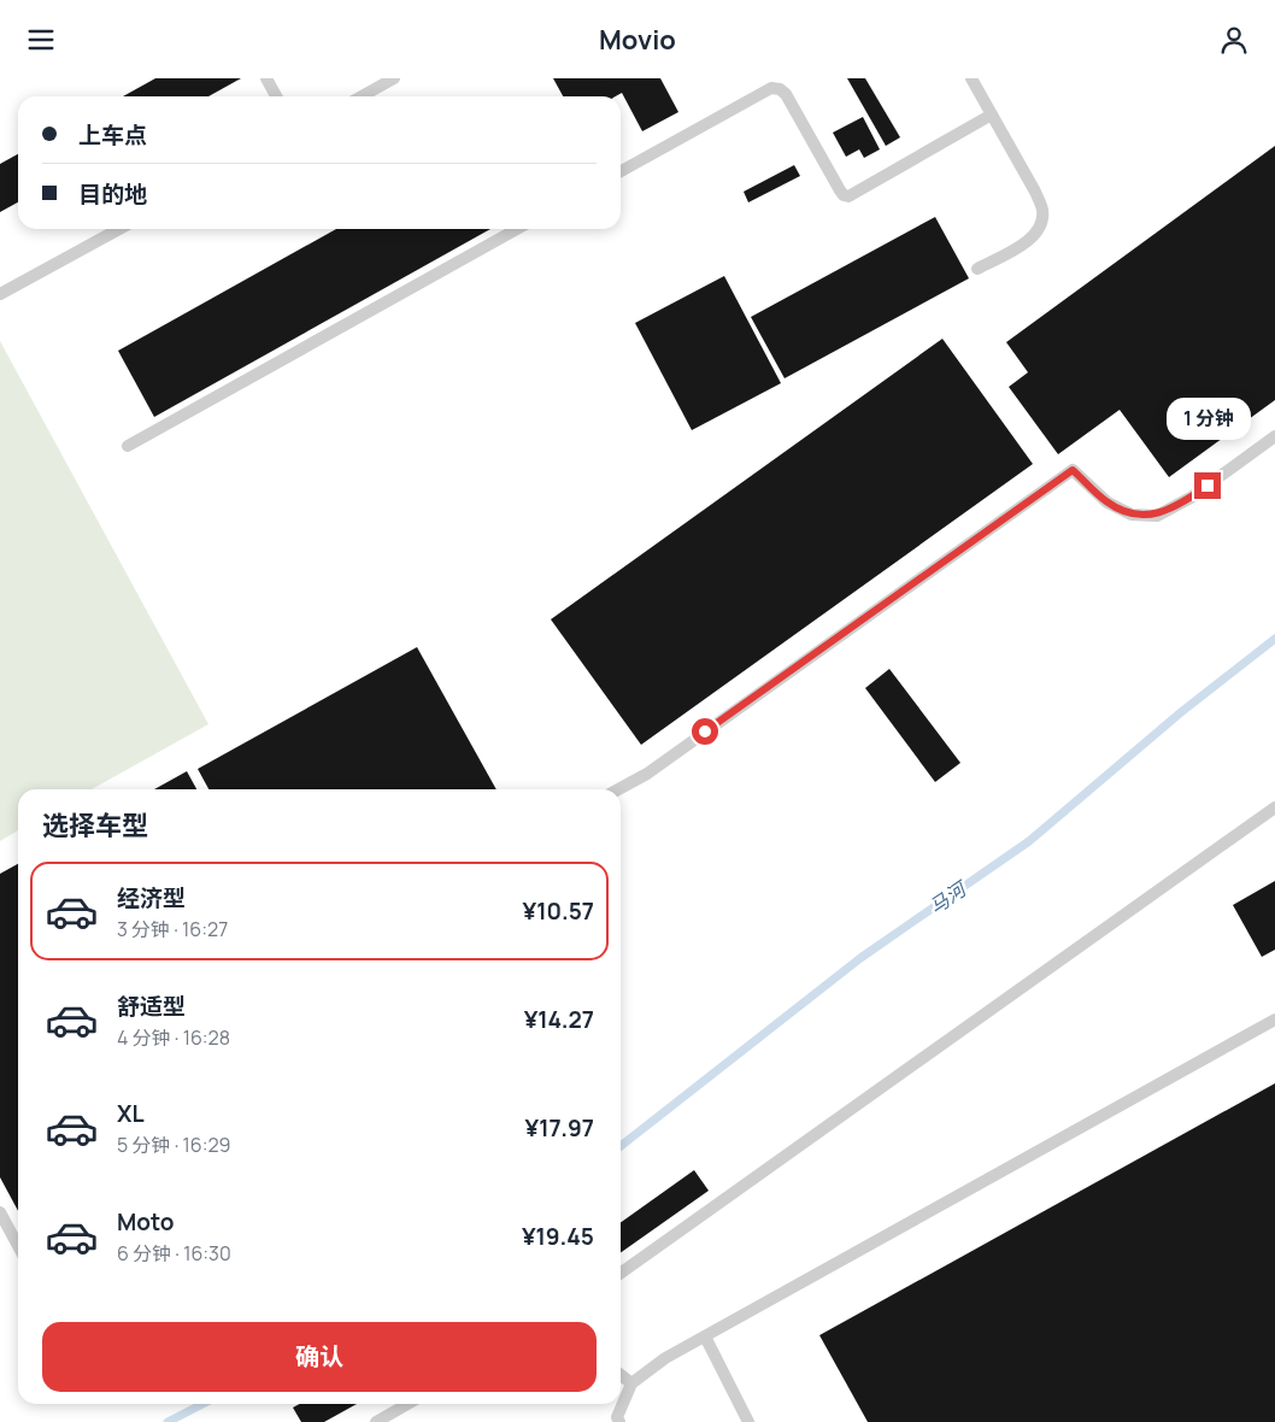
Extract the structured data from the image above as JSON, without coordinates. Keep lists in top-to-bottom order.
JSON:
{
  "water": ["马河"],
  "page": {
    "header": "Movio",
    "banner": ["上车点", "目的地"],
    "bubble": "1 分钟",
    "heading": "选择车型",
    "list": [
      {
        "name": "经济型",
        "note": "3 分钟 · 16:27",
        "value": "¥10.57"
      },
      {
        "name": "舒适型",
        "note": "4 分钟 · 16:28",
        "value": "¥14.27"
      },
      {
        "name": "XL",
        "note": "5 分钟 · 16:29",
        "value": "¥17.97"
      },
      {
        "name": "Moto",
        "note": "6 分钟 · 16:30",
        "value": "¥19.45"
      }
    ],
    "buttons": "确认"
  }
}
